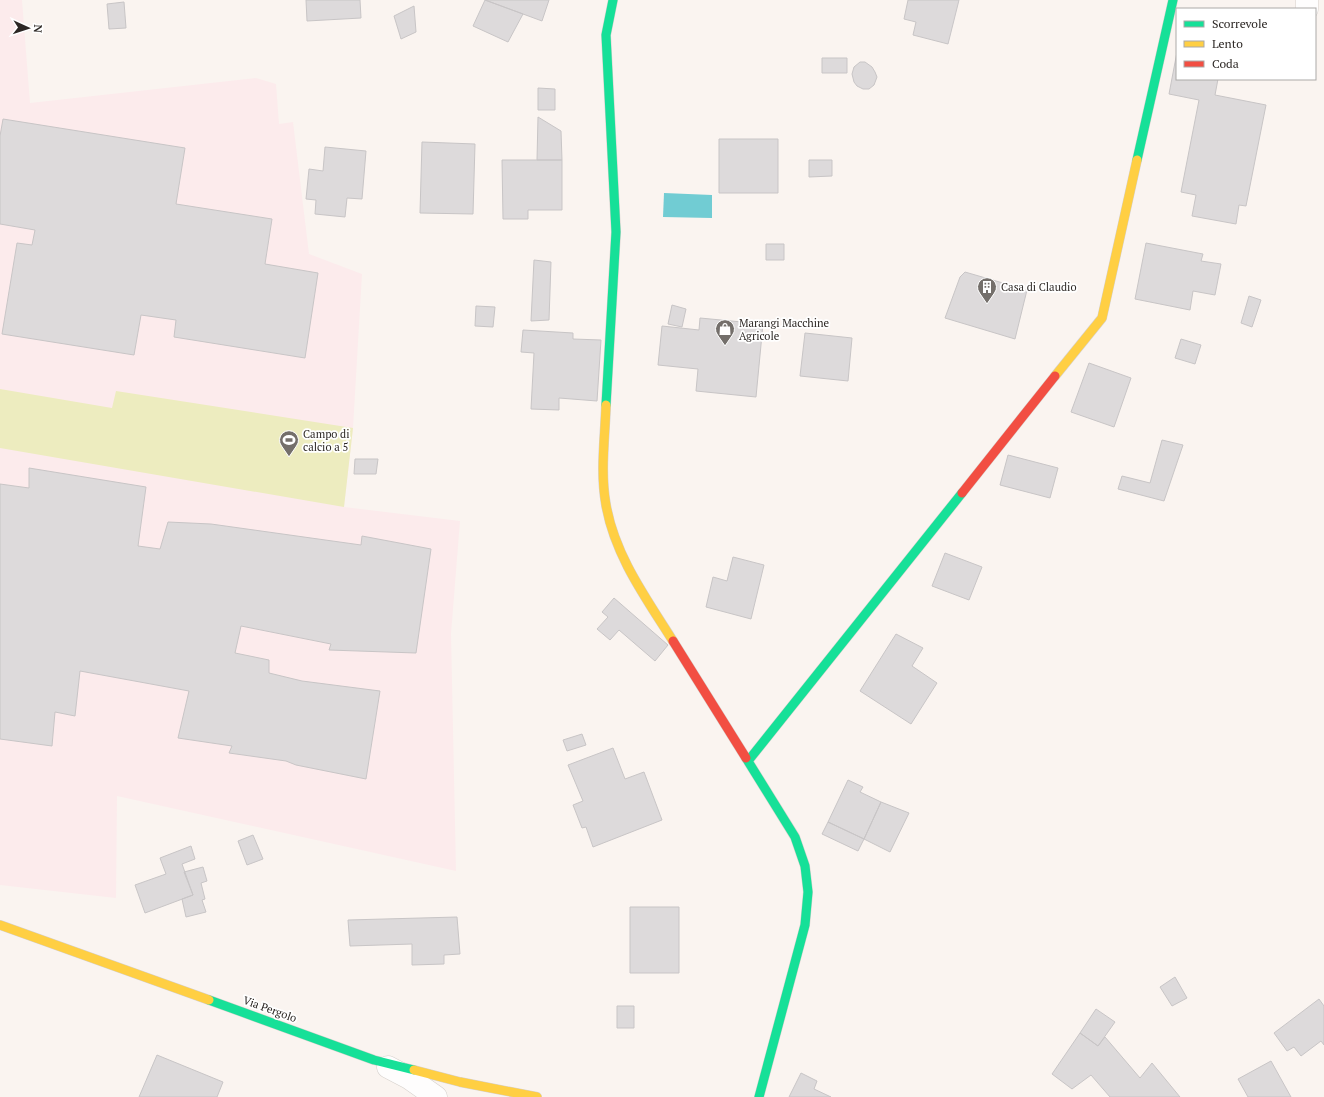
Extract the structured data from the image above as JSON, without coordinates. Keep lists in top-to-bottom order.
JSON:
{
  "streets": {
    "street": ["Via Pergolo"]
  },
  "places": {
    "building": ["Casa di Claudio"],
    "shop": ["Marangi Macchine Agricole"],
    "sports": ["Campo di calcio a 5"]
  },
  "legend": ["Scorrevole", "Lento", "Coda"],
  "north": "right"
}
